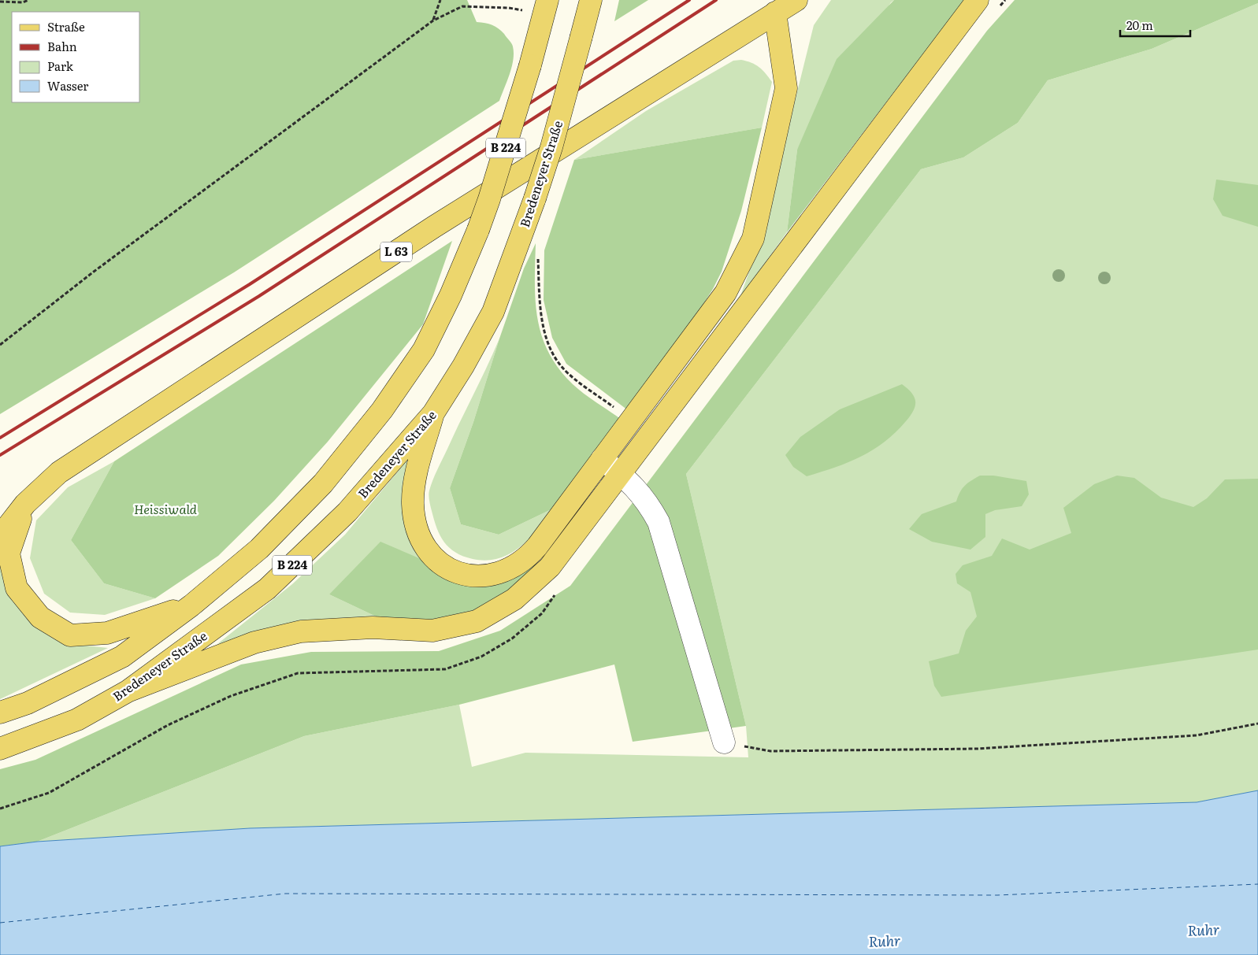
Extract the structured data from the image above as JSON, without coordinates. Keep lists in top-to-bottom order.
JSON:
{
  "streets": {
    "main road": ["B 224", "Bredeneyer Straße", "L 63"]
  },
  "water": ["Ruhr"],
  "parks": ["Heissiwald"],
  "legend": [
    "Straße",
    "Bahn",
    "Park",
    "Wasser"
  ],
  "scale_bar": "20 m"
}
